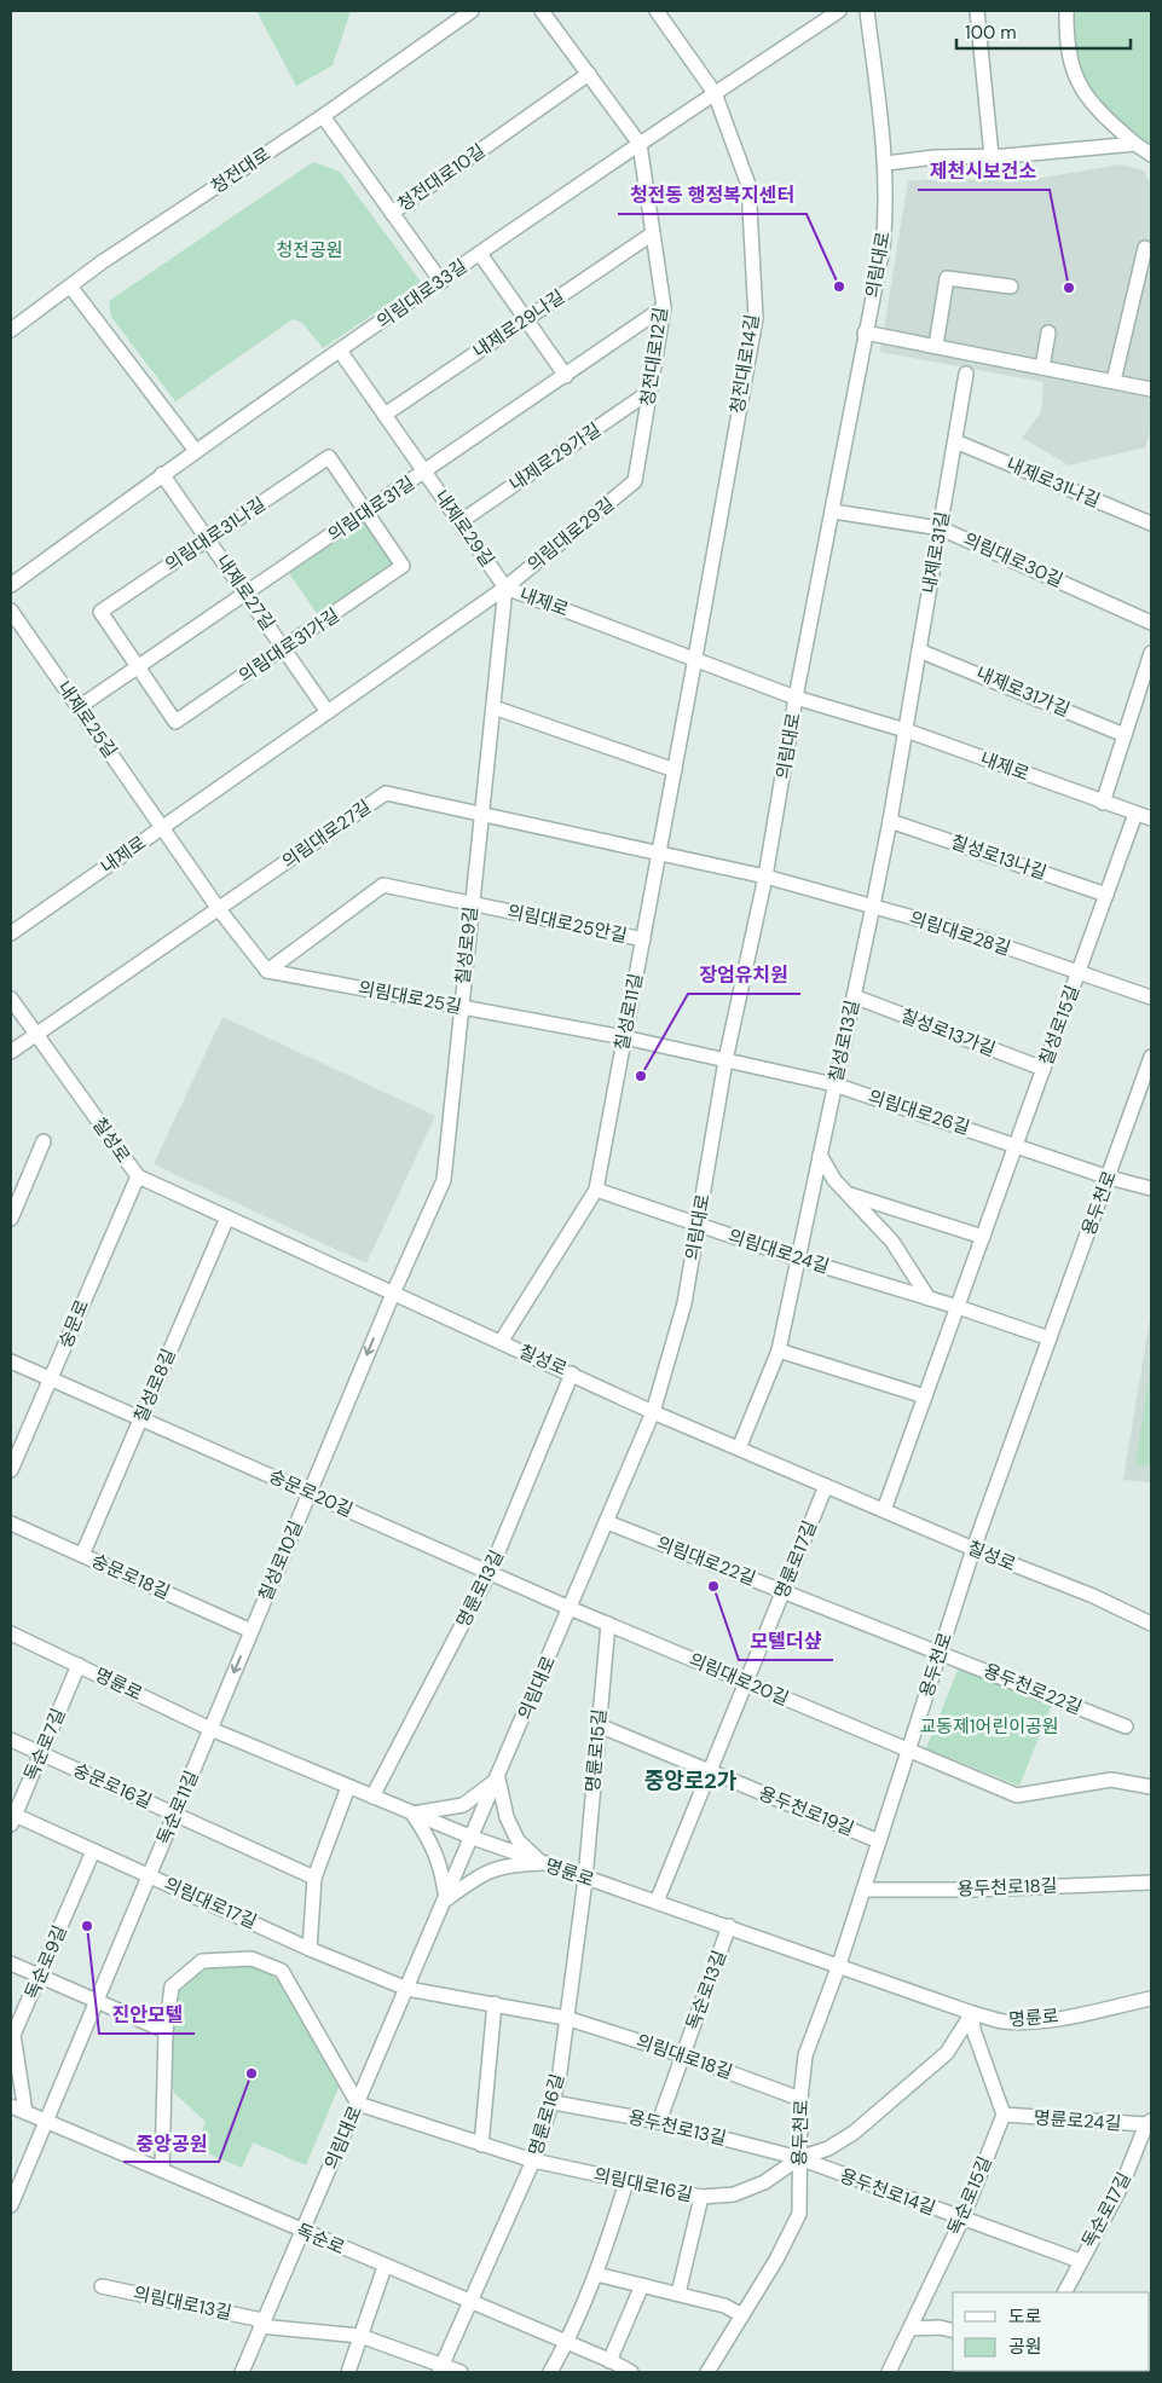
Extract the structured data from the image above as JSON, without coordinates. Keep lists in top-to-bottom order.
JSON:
{
  "streets": {
    "street": [
      "청전대로",
      "청전대로10길",
      "의림대로",
      "의림대로33길",
      "내제로29나길",
      "청전대로12길",
      "청전대로14길",
      "내제로29가길",
      "내제로31나길",
      "의림대로31길",
      "내제로29길",
      "의림대로31나길",
      "의림대로29길",
      "내제로31길",
      "의림대로30길",
      "내제로27길",
      "내제로",
      "의림대로31가길",
      "내제로31가길",
      "내제로25길",
      "의림대로27길",
      "칠성로13나길",
      "의림대로25안길",
      "의림대로28길",
      "칠성로9길",
      "의림대로25길",
      "칠성로11길",
      "칠성로15길",
      "칠성로13가길",
      "칠성로13길",
      "의림대로26길",
      "칠성로",
      "용두천로",
      "의림대로24길",
      "숭문로",
      "칠성로8길",
      "숭문로20길",
      "명륜로17길",
      "칠성로10길",
      "의림대로22길",
      "숭문로18길",
      "명륜로13길",
      "의림대로20길",
      "명륜로",
      "용두천로22길",
      "독순로7길",
      "명륜로15길",
      "숭문로16길",
      "독순로11길",
      "용두천로19길",
      "용두천로18길",
      "의림대로17길",
      "독순로9길",
      "독순로13길",
      "의림대로18길",
      "명륜로16길",
      "명륜로24길",
      "용두천로13길",
      "의림대로16길",
      "용두천로14길",
      "독순로15길",
      "독순로17길",
      "독순로",
      "의림대로13길"
    ]
  },
  "crossings": [
    ["청전대로", "청전대로10길"],
    ["청전대로10길", "청전대로12길"],
    ["의림대로", "의림대로30길"],
    ["의림대로", "내제로"],
    ["의림대로", "의림대로27길"],
    ["의림대로", "의림대로28길"],
    ["의림대로", "의림대로25길"],
    ["의림대로", "의림대로26길"],
    ["의림대로", "칠성로"],
    ["의림대로", "의림대로24길"],
    ["의림대로", "숭문로20길"],
    ["의림대로", "의림대로22길"],
    ["의림대로", "의림대로20길"],
    ["의림대로", "명륜로"],
    ["의림대로", "의림대로17길"],
    ["의림대로", "의림대로16길"],
    ["의림대로", "독순로"],
    ["의림대로", "의림대로13길"],
    ["의림대로33길", "청전대로12길"],
    ["의림대로33길", "청전대로14길"],
    ["의림대로33길", "내제로29길"],
    ["의림대로33길", "내제로27길"],
    ["내제로29나길", "청전대로12길"],
    ["내제로29나길", "내제로29길"],
    ["청전대로12길", "내제로29가길"],
    ["청전대로12길", "의림대로31길"],
    ["청전대로12길", "의림대로29길"],
    ["청전대로14길", "내제로"],
    ["청전대로14길", "칠성로11길"],
    ["내제로29가길", "내제로29길"],
    ["내제로31나길", "내제로31길"],
    ["의림대로31길", "내제로29길"],
    ["의림대로31길", "의림대로31나길"],
    ["의림대로31길", "내제로27길"],
    ["의림대로31길", "의림대로31가길"],
    ["의림대로31길", "내제로25길"],
    ["내제로29길", "의림대로29길"],
    ["내제로29길", "내제로"],
    ["내제로29길", "칠성로9길"],
    ["의림대로31나길", "내제로27길"],
    ["의림대로31나길", "의림대로31가길"],
    ["의림대로29길", "내제로"],
    ["의림대로29길", "칠성로9길"],
    ["내제로31길", "의림대로30길"],
    ["내제로31길", "내제로"],
    ["내제로31길", "내제로31가길"],
    ["내제로31길", "칠성로13길"],
    ["내제로27길", "내제로"],
    ["내제로27길", "의림대로31가길"],
    ["내제로", "내제로25길"],
    ["내제로", "칠성로9길"],
    ["내제로", "칠성로11길"],
    ["내제로", "칠성로15길"],
    ["내제로", "칠성로13길"],
    ["의림대로27길", "의림대로28길"],
    ["의림대로27길", "칠성로9길"],
    ["의림대로27길", "칠성로11길"],
    ["의림대로27길", "칠성로"],
    ["칠성로13나길", "칠성로15길"],
    ["칠성로13나길", "칠성로13길"],
    ["의림대로25안길", "칠성로9길"],
    ["의림대로25안길", "의림대로25길"],
    ["의림대로25안길", "칠성로11길"],
    ["의림대로28길", "칠성로15길"],
    ["의림대로28길", "칠성로13길"],
    ["칠성로9길", "의림대로25길"],
    ["칠성로9길", "칠성로"],
    ["칠성로9길", "칠성로10길"],
    ["의림대로25길", "칠성로11길"],
    ["의림대로25길", "의림대로26길"],
    ["칠성로11길", "칠성로"],
    ["칠성로11길", "의림대로24길"],
    ["칠성로15길", "칠성로13가길"],
    ["칠성로15길", "의림대로26길"],
    ["칠성로15길", "칠성로"],
    ["칠성로15길", "의림대로24길"],
    ["칠성로13가길", "칠성로13길"],
    ["칠성로13길", "의림대로26길"],
    ["칠성로13길", "칠성로"],
    ["칠성로13길", "의림대로24길"],
    ["의림대로26길", "용두천로"],
    ["칠성로", "용두천로"],
    ["칠성로", "숭문로"],
    ["칠성로", "칠성로8길"],
    ["칠성로", "명륜로17길"],
    ["칠성로", "칠성로10길"],
    ["칠성로", "명륜로13길"],
    ["용두천로", "의림대로24길"],
    ["용두천로", "의림대로22길"],
    ["용두천로", "의림대로20길"],
    ["용두천로", "명륜로"],
    ["용두천로", "용두천로22길"],
    ["용두천로", "용두천로19길"],
    ["용두천로", "용두천로18길"],
    ["용두천로", "의림대로18길"],
    ["용두천로", "용두천로13길"],
    ["용두천로", "의림대로16길"],
    ["용두천로", "용두천로14길"],
    ["숭문로", "숭문로20길"],
    ["칠성로8길", "숭문로20길"],
    ["칠성로8길", "숭문로18길"],
    ["숭문로20길", "칠성로10길"],
    ["숭문로20길", "명륜로13길"],
    ["숭문로20길", "의림대로20길"],
    ["명륜로17길", "의림대로22길"],
    ["명륜로17길", "의림대로20길"],
    ["명륜로17길", "명륜로"],
    ["명륜로17길", "용두천로19길"],
    ["칠성로10길", "숭문로18길"],
    ["칠성로10길", "명륜로"],
    ["칠성로10길", "독순로11길"],
    ["의림대로22길", "용두천로22길"],
    ["명륜로13길", "명륜로"],
    ["의림대로20길", "명륜로15길"],
    ["명륜로", "독순로7길"],
    ["명륜로", "명륜로15길"],
    ["명륜로", "독순로11길"],
    ["명륜로", "독순로13길"],
    ["명륜로", "명륜로16길"],
    ["명륜로", "의림대로16길"],
    ["독순로7길", "숭문로16길"],
    ["독순로7길", "의림대로17길"],
    ["명륜로15길", "용두천로19길"],
    ["명륜로15길", "명륜로16길"],
    ["숭문로16길", "독순로11길"],
    ["독순로11길", "의림대로17길"],
    ["독순로11길", "독순로"],
    ["의림대로17길", "독순로9길"],
    ["의림대로17길", "의림대로18길"],
    ["독순로9길", "독순로"],
    ["독순로13길", "의림대로18길"],
    ["독순로13길", "용두천로13길"],
    ["의림대로18길", "명륜로16길"],
    ["명륜로16길", "용두천로13길"],
    ["명륜로16길", "의림대로16길"],
    ["명륜로16길", "독순로"],
    ["명륜로16길", "의림대로13길"],
    ["명륜로24길", "독순로15길"],
    ["명륜로24길", "독순로17길"],
    ["용두천로13길", "의림대로16길"],
    ["용두천로13길", "용두천로14길"],
    ["의림대로16길", "용두천로14길"],
    ["용두천로14길", "독순로15길"],
    ["용두천로14길", "독순로17길"]
  ],
  "one_way": ["칠성로10길"],
  "districts": ["중앙로2가"],
  "parks": ["청전공원", "교동제1어린이공원"],
  "places": [
    "청전동 행정복지센터",
    "제천시보건소",
    "장엄유치원",
    "모텔더샾",
    "진안모텔",
    "중앙공원"
  ],
  "legend": ["도로", "공원"],
  "scale_bar": "100 m"
}
